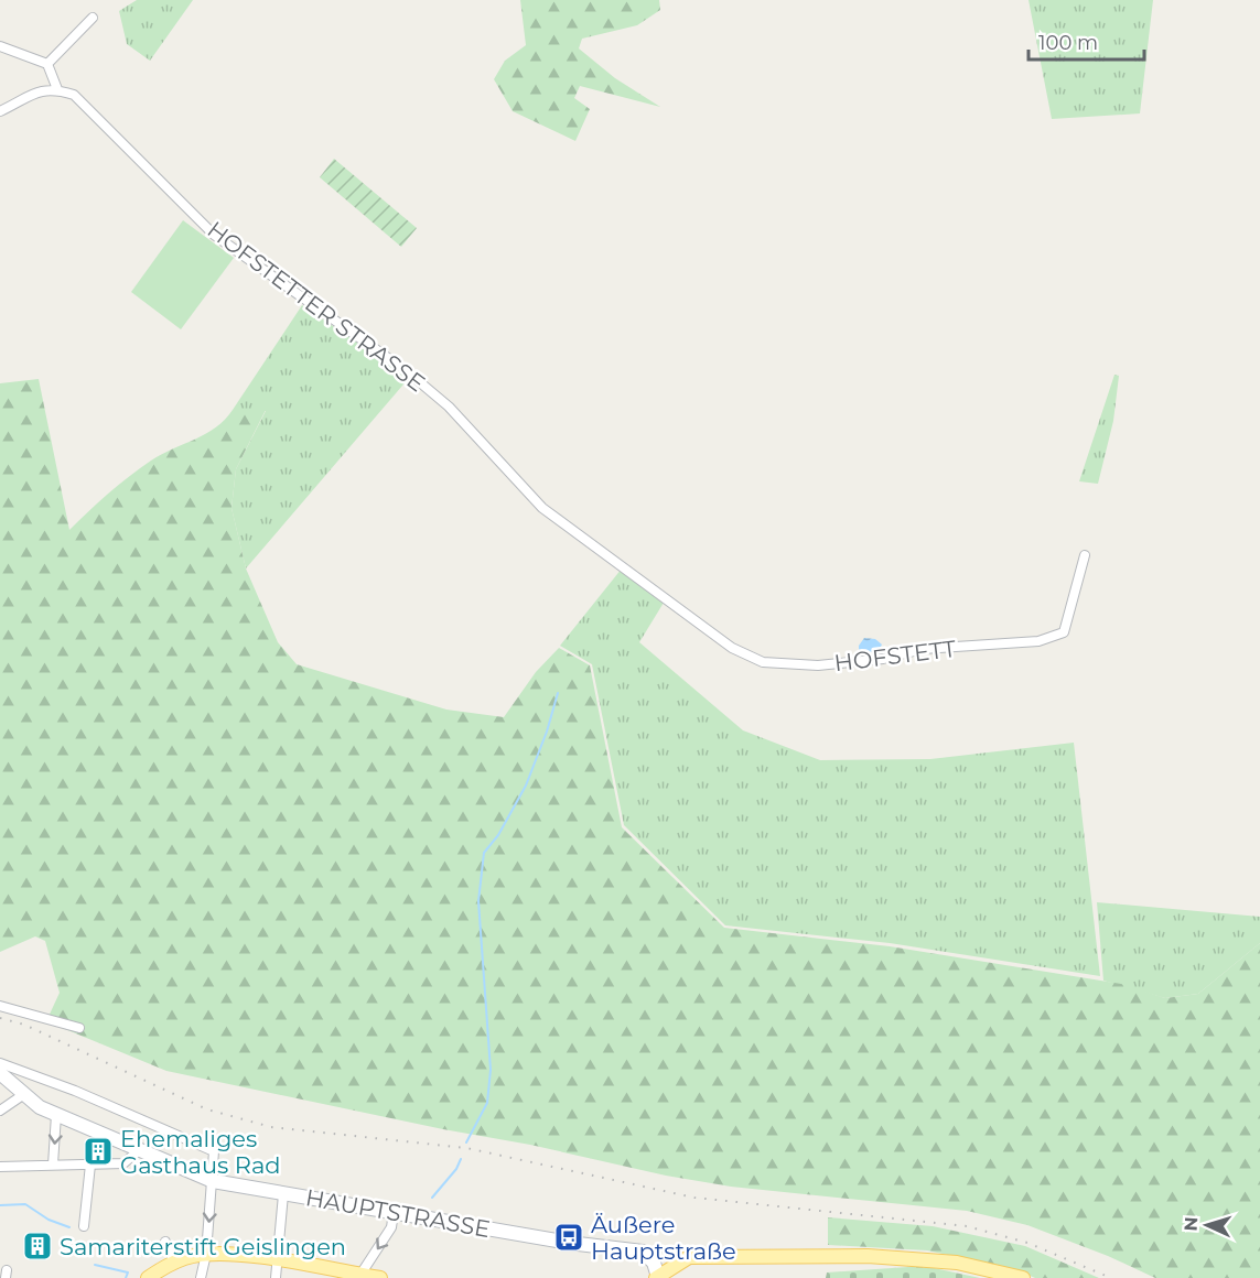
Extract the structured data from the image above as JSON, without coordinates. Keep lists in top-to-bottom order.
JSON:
{
  "streets": {
    "street": ["HOFSTETTER STRASSE", "HOFSTETT", "HAUPTSTRASSE"]
  },
  "crossings": [
    ["HOFSTETTER STRASSE", "HOFSTETT"]
  ],
  "places": {
    "building": ["Ehemaliges Gasthaus Rad", "Samariterstift Geislingen"],
    "bus stop": ["Äußere Hauptstraße"]
  },
  "scale_bar": "100 m",
  "north": "left"
}
